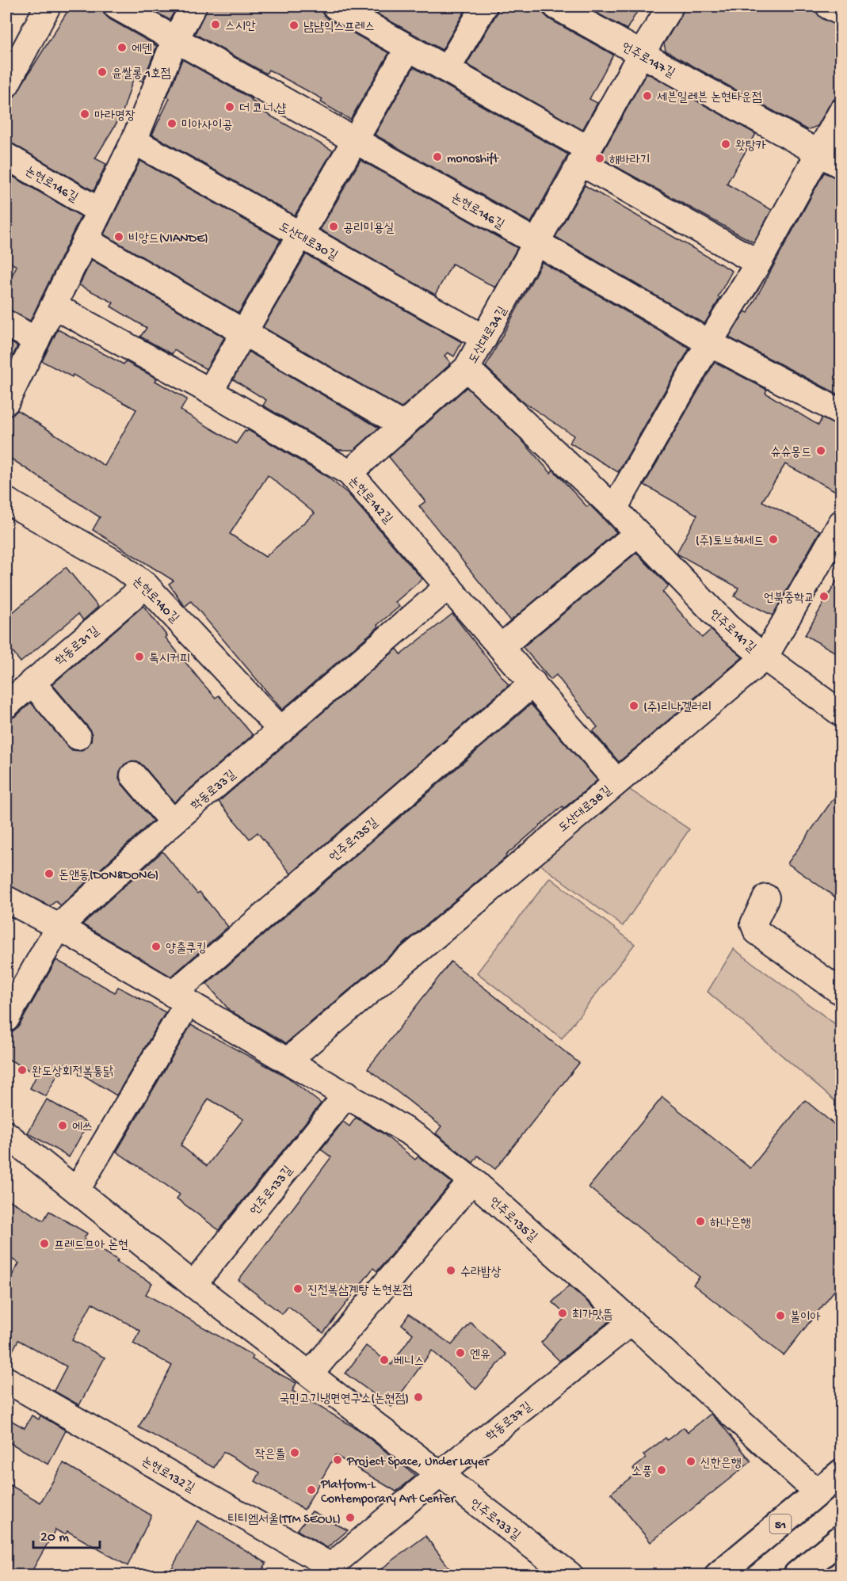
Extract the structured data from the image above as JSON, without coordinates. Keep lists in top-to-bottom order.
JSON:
{
  "streets": {
    "main road": ["51"],
    "street": [
      "언주로147길",
      "논현로146길",
      "도산대로30길",
      "도산대로34길",
      "논현로142길",
      "논현로140길",
      "언주로141길",
      "학동로31길",
      "학동로33길",
      "도산대로38길",
      "언주로135길",
      "언주로133길",
      "학동로37길",
      "논현로132길"
    ]
  },
  "crossings": [
    ["언주로147길", "도산대로34길"],
    ["논현로146길", "도산대로34길"],
    ["도산대로30길", "도산대로34길"],
    ["도산대로34길", "논현로142길"],
    ["도산대로34길", "언주로141길"],
    ["논현로142길", "학동로33길"],
    ["논현로142길", "도산대로38길"],
    ["논현로142길", "언주로135길"],
    ["논현로140길", "학동로31길"],
    ["논현로140길", "학동로33길"],
    ["언주로141길", "도산대로38길"],
    ["학동로33길", "언주로135길"],
    ["도산대로38길", "언주로135길"],
    ["언주로135길", "언주로133길"],
    ["언주로135길", "학동로37길"],
    ["언주로135길", "51"],
    ["언주로133길", "학동로37길"],
    ["학동로37길", "논현로132길"]
  ],
  "places": [
    "스시안",
    "냠냠익스프레스",
    "에덴",
    "윤쌀롱 1호점",
    "세븐일레븐 논현타운점",
    "더 코너 샵",
    "마라명장",
    "미아사이공",
    "왓탕카",
    "monoshift",
    "해바라기",
    "공리미용실",
    "비앙드(VIANDE)",
    "슈슈몽드",
    "(주)토브헤세드",
    "언북중학교",
    "톡시커피",
    "(주)리나겔러리",
    "돈앤동(DON&DONG)",
    "양출쿠킹",
    "완도상회전복통닭",
    "에쓰",
    "하나은행",
    "프레드므아 논현",
    "수라밥상",
    "진전복삼계탕 논현본점",
    "최가맛뜸",
    "불이아",
    "엔유",
    "베니스",
    "국민고기냉면연구소(논현점)",
    "작은뜰",
    "Project Space, Under Layer",
    "신한은행",
    "소풍",
    "Platform-L Contemporary Art Center",
    "티티엠서울(TTM SEOUL)"
  ],
  "scale_bar": "20 m"
}
